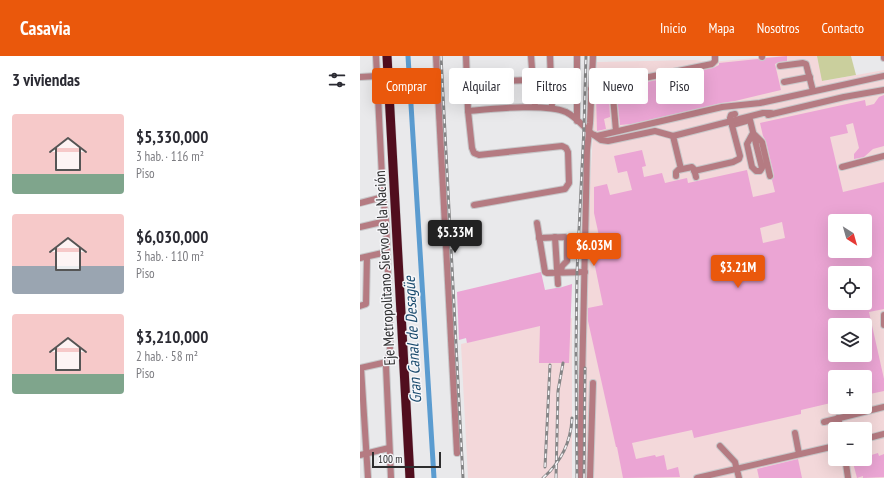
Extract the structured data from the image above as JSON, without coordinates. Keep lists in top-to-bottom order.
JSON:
{
  "streets": {
    "highway": ["Eje Metropolitano Siervo de la Nación"]
  },
  "water": ["Gran Canal de Desagüe"],
  "scale_bar": "100 m",
  "north": "bottom right",
  "page": {
    "header": "Casavia",
    "nav": [
      "Inicio",
      "Mapa",
      "Nosotros",
      "Contacto"
    ],
    "heading": "3 viviendas",
    "chip": [
      "Comprar",
      "Alquilar",
      "Filtros",
      "Nuevo",
      "Piso"
    ],
    "list": [
      {
        "name": "$5,330,000",
        "note": "3 hab. · 116 m² · Piso"
      },
      {
        "name": "$6,030,000",
        "note": "3 hab. · 110 m² · Piso"
      },
      {
        "name": "$3,210,000",
        "note": "2 hab. · 58 m² · Piso"
      }
    ],
    "map_buttons": ["+", "−"],
    "price": ["$5.33M", "$6.03M", "$3.21M"],
    "scale": "100 m"
  }
}
